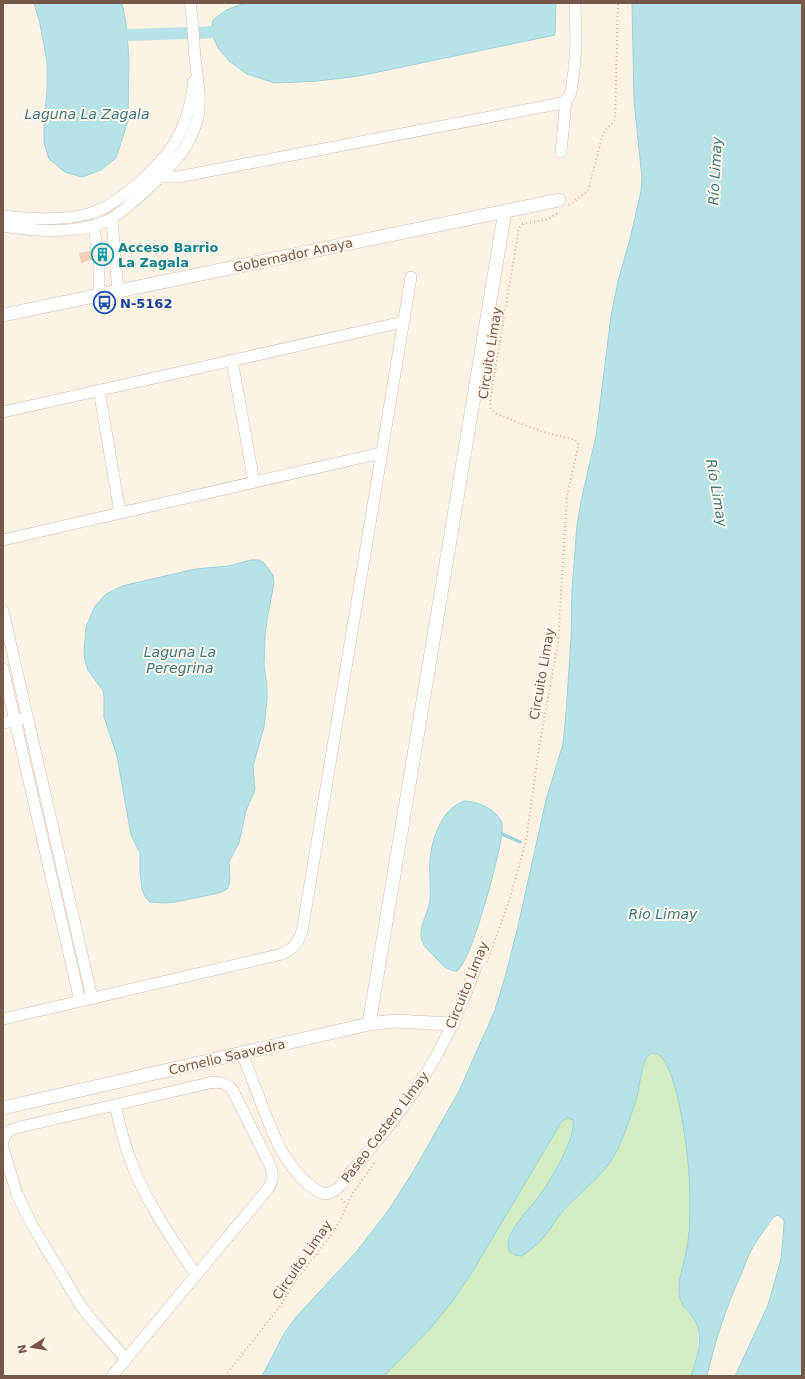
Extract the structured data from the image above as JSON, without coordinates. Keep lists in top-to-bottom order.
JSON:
{
  "streets": {
    "street": ["Gobernador Anaya", "Cornelio Saavedra", "Paseo Costero Limay"],
    "path": ["Circuito Limay"]
  },
  "crossings": [
    ["Gobernador Anaya", "Circuito Limay"],
    ["Circuito Limay", "Paseo Costero Limay"],
    ["Cornelio Saavedra", "Paseo Costero Limay"]
  ],
  "water": ["Laguna La Zagala", "Río Limay", "Laguna La Peregrina"],
  "places": {
    "building": ["Acceso Barrio La Zagala"],
    "bus stop": ["N-5162"]
  },
  "north": "left"
}
